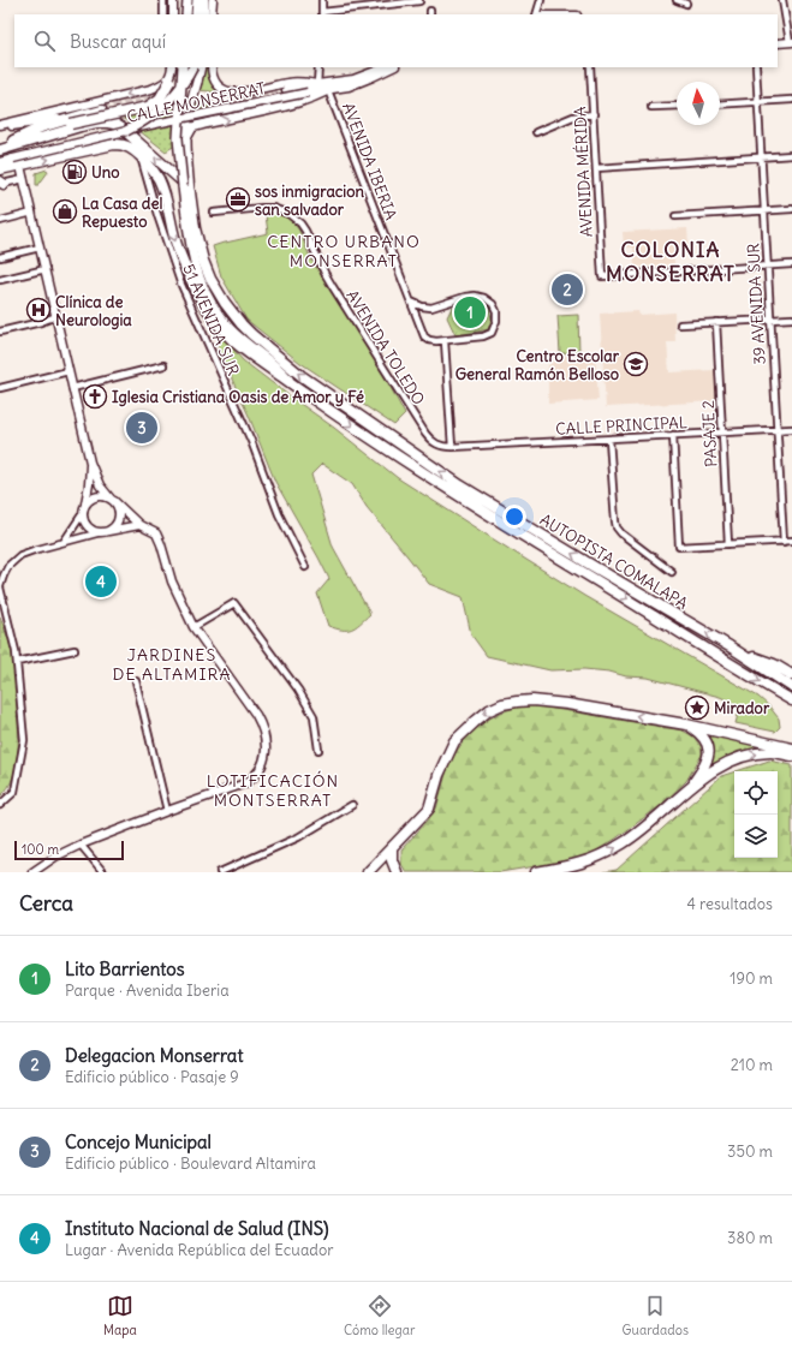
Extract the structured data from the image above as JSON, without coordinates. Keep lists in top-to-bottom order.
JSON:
{
  "streets": {
    "highway": ["AUTOPISTA COMALAPA"],
    "street": [
      "CALLE MONSERRAT",
      "AVENIDA IBERIA",
      "AVENIDA MÉRIDA",
      "39 AVENIDA SUR",
      "51 AVENIDA SUR",
      "AVENIDA TOLEDO",
      "CALLE PRINCIPAL",
      "PASAJE 2"
    ]
  },
  "crossings": [
    ["CALLE MONSERRAT", "AVENIDA IBERIA"],
    ["CALLE MONSERRAT", "AUTOPISTA COMALAPA"],
    ["AVENIDA MÉRIDA", "39 AVENIDA SUR"],
    ["39 AVENIDA SUR", "CALLE PRINCIPAL"],
    ["51 AVENIDA SUR", "AUTOPISTA COMALAPA"],
    ["AVENIDA TOLEDO", "CALLE PRINCIPAL"],
    ["CALLE PRINCIPAL", "PASAJE 2"]
  ],
  "districts": [
    "CENTRO URBANO MONSERRAT",
    "COLONIA MONSERRAT",
    "JARDINES DE ALTAMIRA",
    "LOTIFICACIÓN MONTSERRAT"
  ],
  "places": {
    "fuel station": ["Uno"],
    "office": ["sos inmigracion san salvador"],
    "shop": ["La Casa del Repuesto"],
    "hospital": ["Clínica de Neurologia"],
    "school or university": ["Centro Escolar General Ramón Belloso"],
    "church": ["Iglesia Cristiana Oasis de Amor y Fé"],
    "place": ["Mirador"]
  },
  "scale_bar": "100 m",
  "north": "top",
  "page": {
    "search": "Buscar aquí",
    "pins": [
      "2",
      "1",
      "3",
      "4"
    ],
    "scale": "100 m",
    "heading": ["Cerca", "4 resultados"],
    "list": [
      {
        "mark": "1",
        "name": "Lito Barrientos",
        "note": "Parque · Avenida Iberia",
        "value": "190 m"
      },
      {
        "mark": "2",
        "name": "Delegacion Monserrat",
        "note": "Edificio público · Pasaje 9",
        "value": "210 m"
      },
      {
        "mark": "3",
        "name": "Concejo Municipal",
        "note": "Edificio público · Boulevard Altamira",
        "value": "350 m"
      },
      {
        "mark": "4",
        "name": "Instituto Nacional de Salud (INS)",
        "note": "Lugar · Avenida República del Ecuador",
        "value": "380 m"
      }
    ],
    "nav": ["Mapa", "Cómo llegar", "Guardados"]
  }
}
